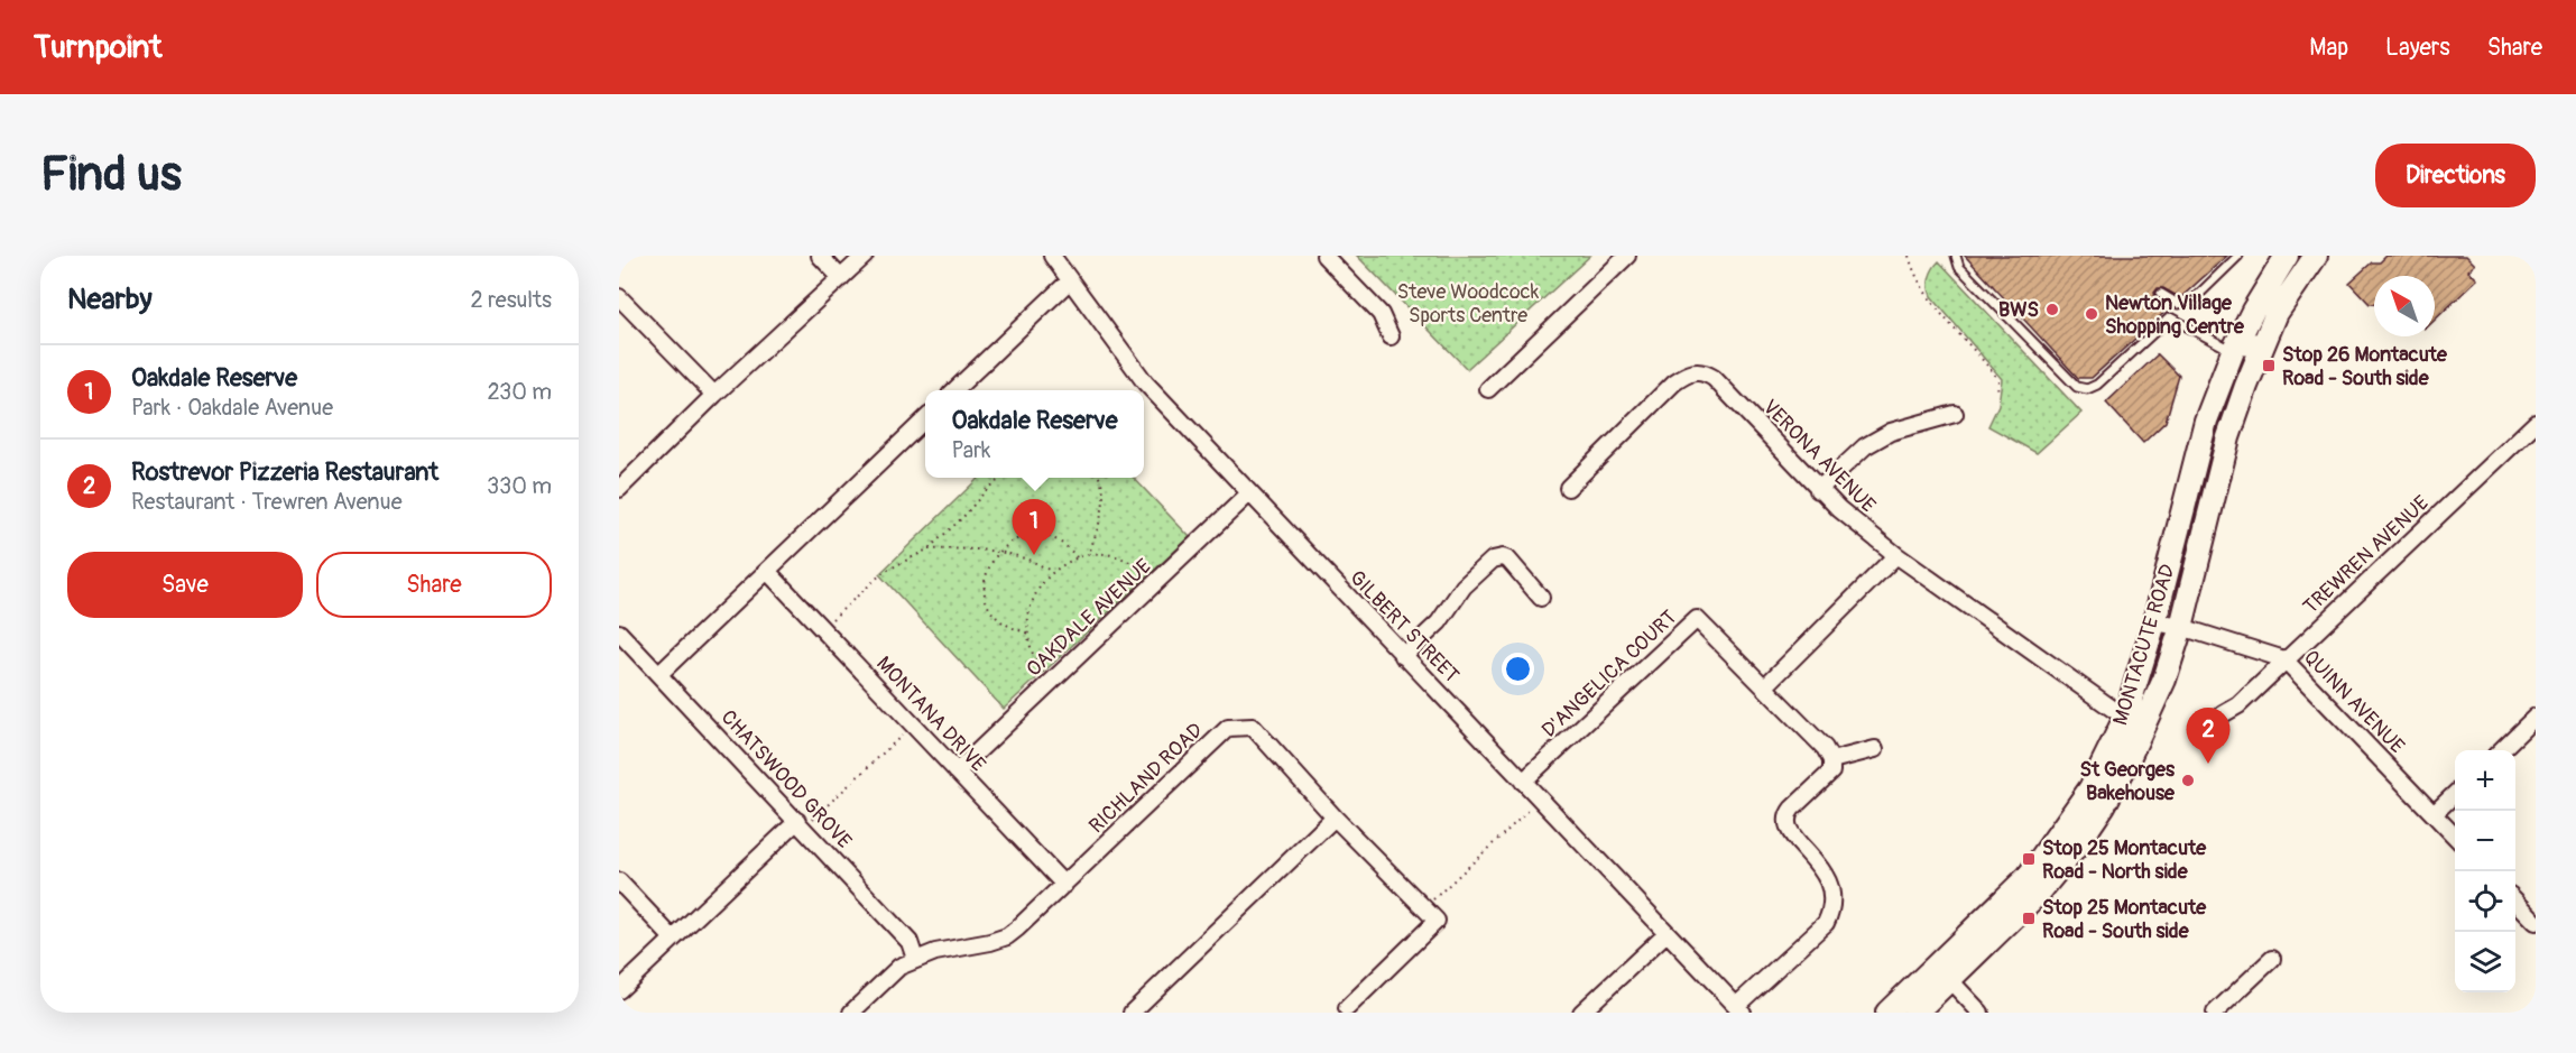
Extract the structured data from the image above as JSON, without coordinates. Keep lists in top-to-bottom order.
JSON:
{
  "streets": {
    "main road": ["MONTACUTE ROAD"],
    "street": [
      "VERONA AVENUE",
      "TREWREN AVENUE",
      "OAKDALE AVENUE",
      "GILBERT STREET",
      "D'ANGELICA COURT",
      "QUINN AVENUE",
      "MONTANA DRIVE",
      "RICHLAND ROAD",
      "CHATSWOOD GROVE"
    ]
  },
  "crossings": [
    ["VERONA AVENUE", "MONTACUTE ROAD"],
    ["TREWREN AVENUE", "QUINN AVENUE"],
    ["OAKDALE AVENUE", "GILBERT STREET"],
    ["OAKDALE AVENUE", "MONTANA DRIVE"],
    ["GILBERT STREET", "D'ANGELICA COURT"],
    ["MONTACUTE ROAD", "QUINN AVENUE"],
    ["MONTANA DRIVE", "RICHLAND ROAD"],
    ["RICHLAND ROAD", "CHATSWOOD GROVE"]
  ],
  "parks": ["Steve Woodcock Sports Centre"],
  "places": {
    "other": ["BWS", "Newton Village Shopping Centre", "St Georges Bakehouse"],
    "transit": ["Stop 26 Montacute Road - South side", "Stop 25 Montacute Road - North side", "Stop 25 Montacute Road - South side"]
  },
  "north": "top left",
  "page": {
    "header": "Turnpoint",
    "nav": ["Map", "Layers", "Share"],
    "buttons": [
      "Directions",
      ["Save", "Share"]
    ],
    "title": "Find us",
    "heading": ["Nearby", "2 results"],
    "list": [
      {
        "mark": "1",
        "name": "Oakdale Reserve",
        "note": "Park · Oakdale Avenue",
        "value": "230 m"
      },
      {
        "mark": "2",
        "name": "Rostrevor Pizzeria Restaurant",
        "note": "Restaurant · Trewren Avenue",
        "value": "330 m"
      }
    ],
    "popup": ["Oakdale Reserve", "Park"],
    "pins": ["1", "2"],
    "map_buttons": ["+", "−"]
  }
}
